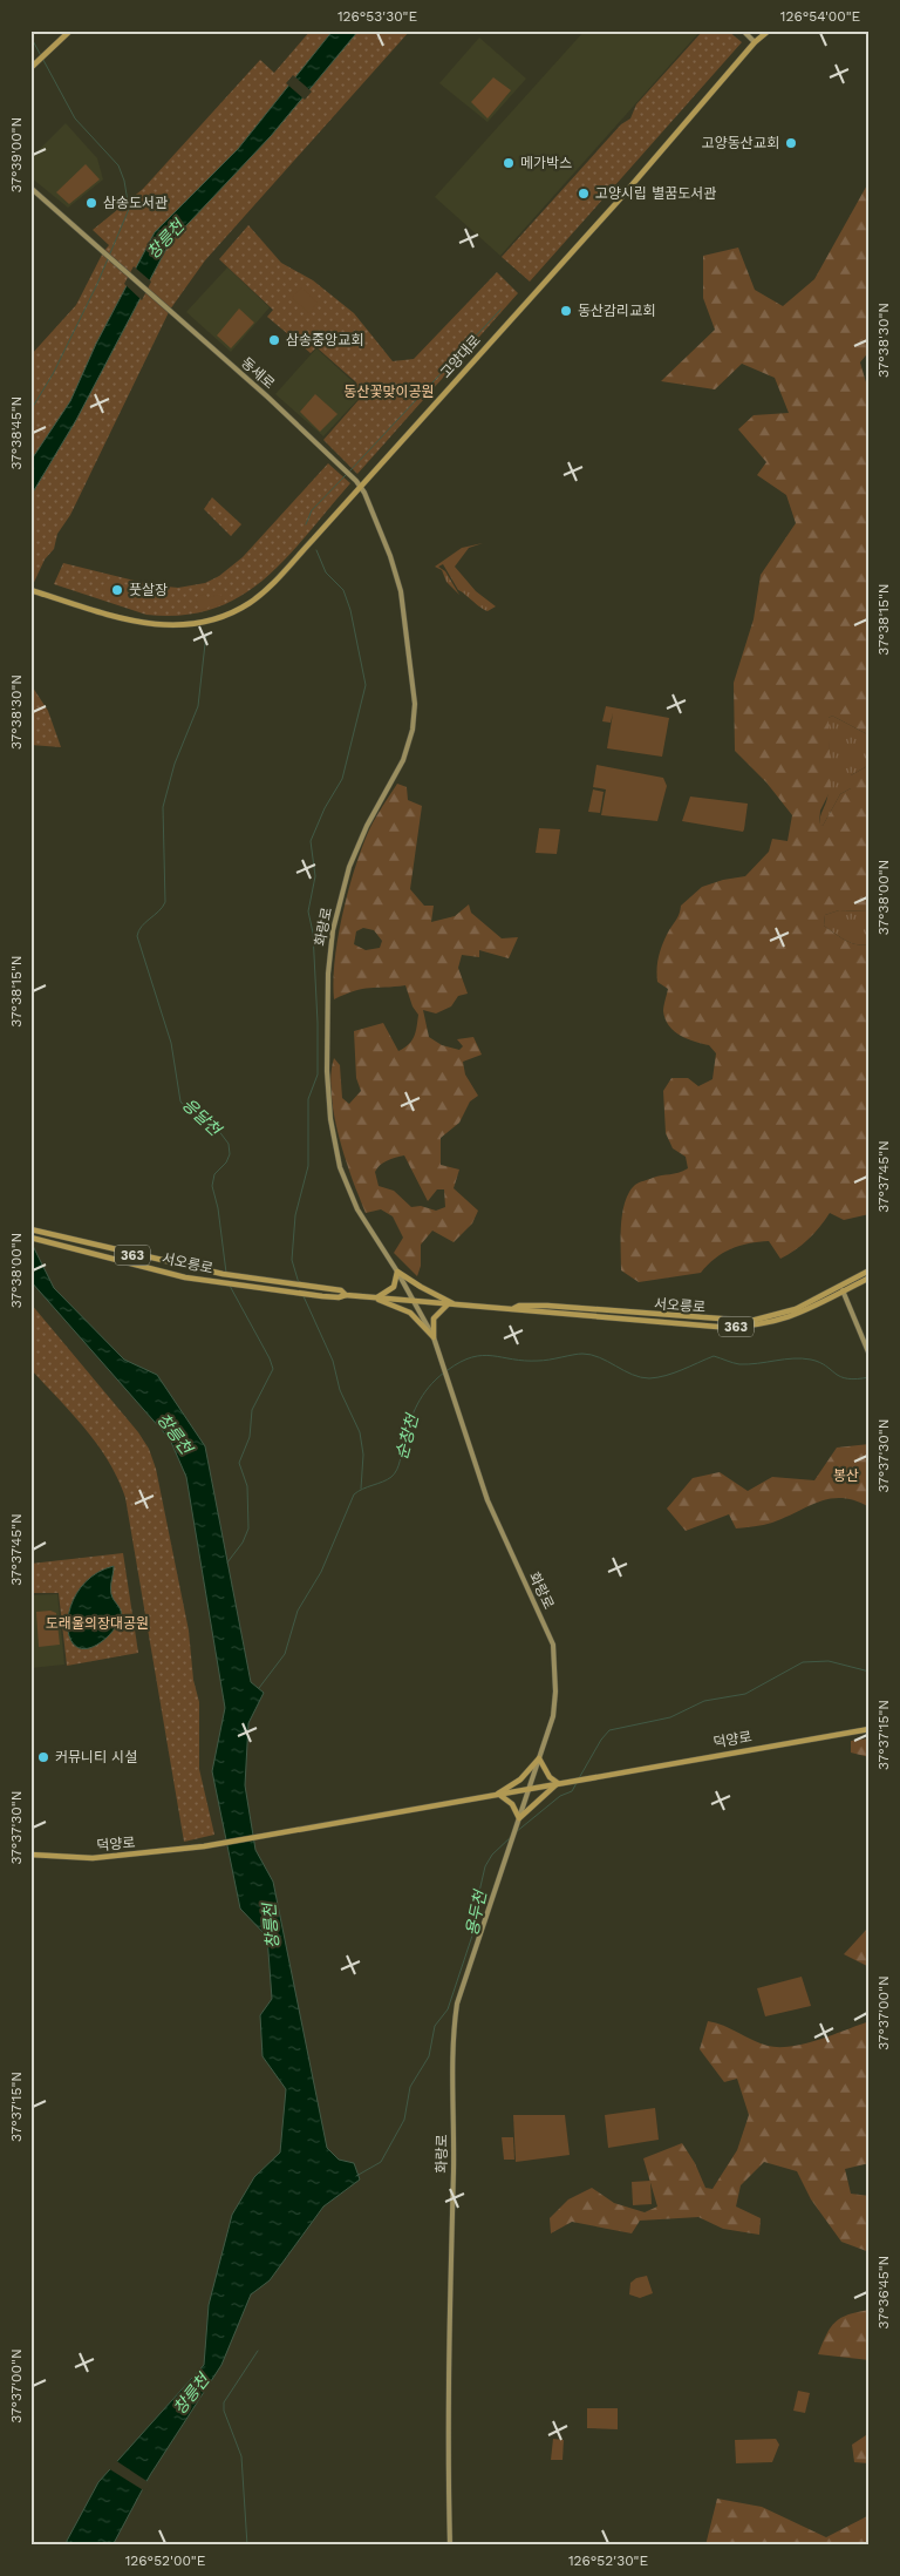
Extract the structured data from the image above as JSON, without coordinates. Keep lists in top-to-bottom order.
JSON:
{
  "streets": {
    "main road": [
      "고양대로",
      "동세로",
      "화랑로",
      "363",
      "서오릉로",
      "덕양로"
    ]
  },
  "crossings": [
    ["고양대로", "동세로"],
    ["고양대로", "화랑로"],
    ["동세로", "화랑로"],
    ["화랑로", "서오릉로"]
  ],
  "water": [
    "창릉천",
    "응달천",
    "순창천",
    "용두천"
  ],
  "parks": ["동산꽃맞이공원", "봉산", "도래울의장대공원"],
  "places": [
    "고양동산교회",
    "메가박스",
    "고양시립 별꿈도서관",
    "삼송도서관",
    "동산감리교회",
    "삼송중앙교회",
    "풋살장",
    "커뮤니티 시설"
  ],
  "coordinates": [
    "126°53'30\"E",
    "126°54'00\"E",
    "37°39'00\"N",
    "37°38'30\"N",
    "37°38'45\"N",
    "37°38'15\"N",
    "37°38'00\"N",
    "37°37'45\"N",
    "37°37'30\"N",
    "37°37'15\"N",
    "37°37'00\"N",
    "37°36'45\"N",
    "126°52'00\"E",
    "126°52'30\"E"
  ]
}
